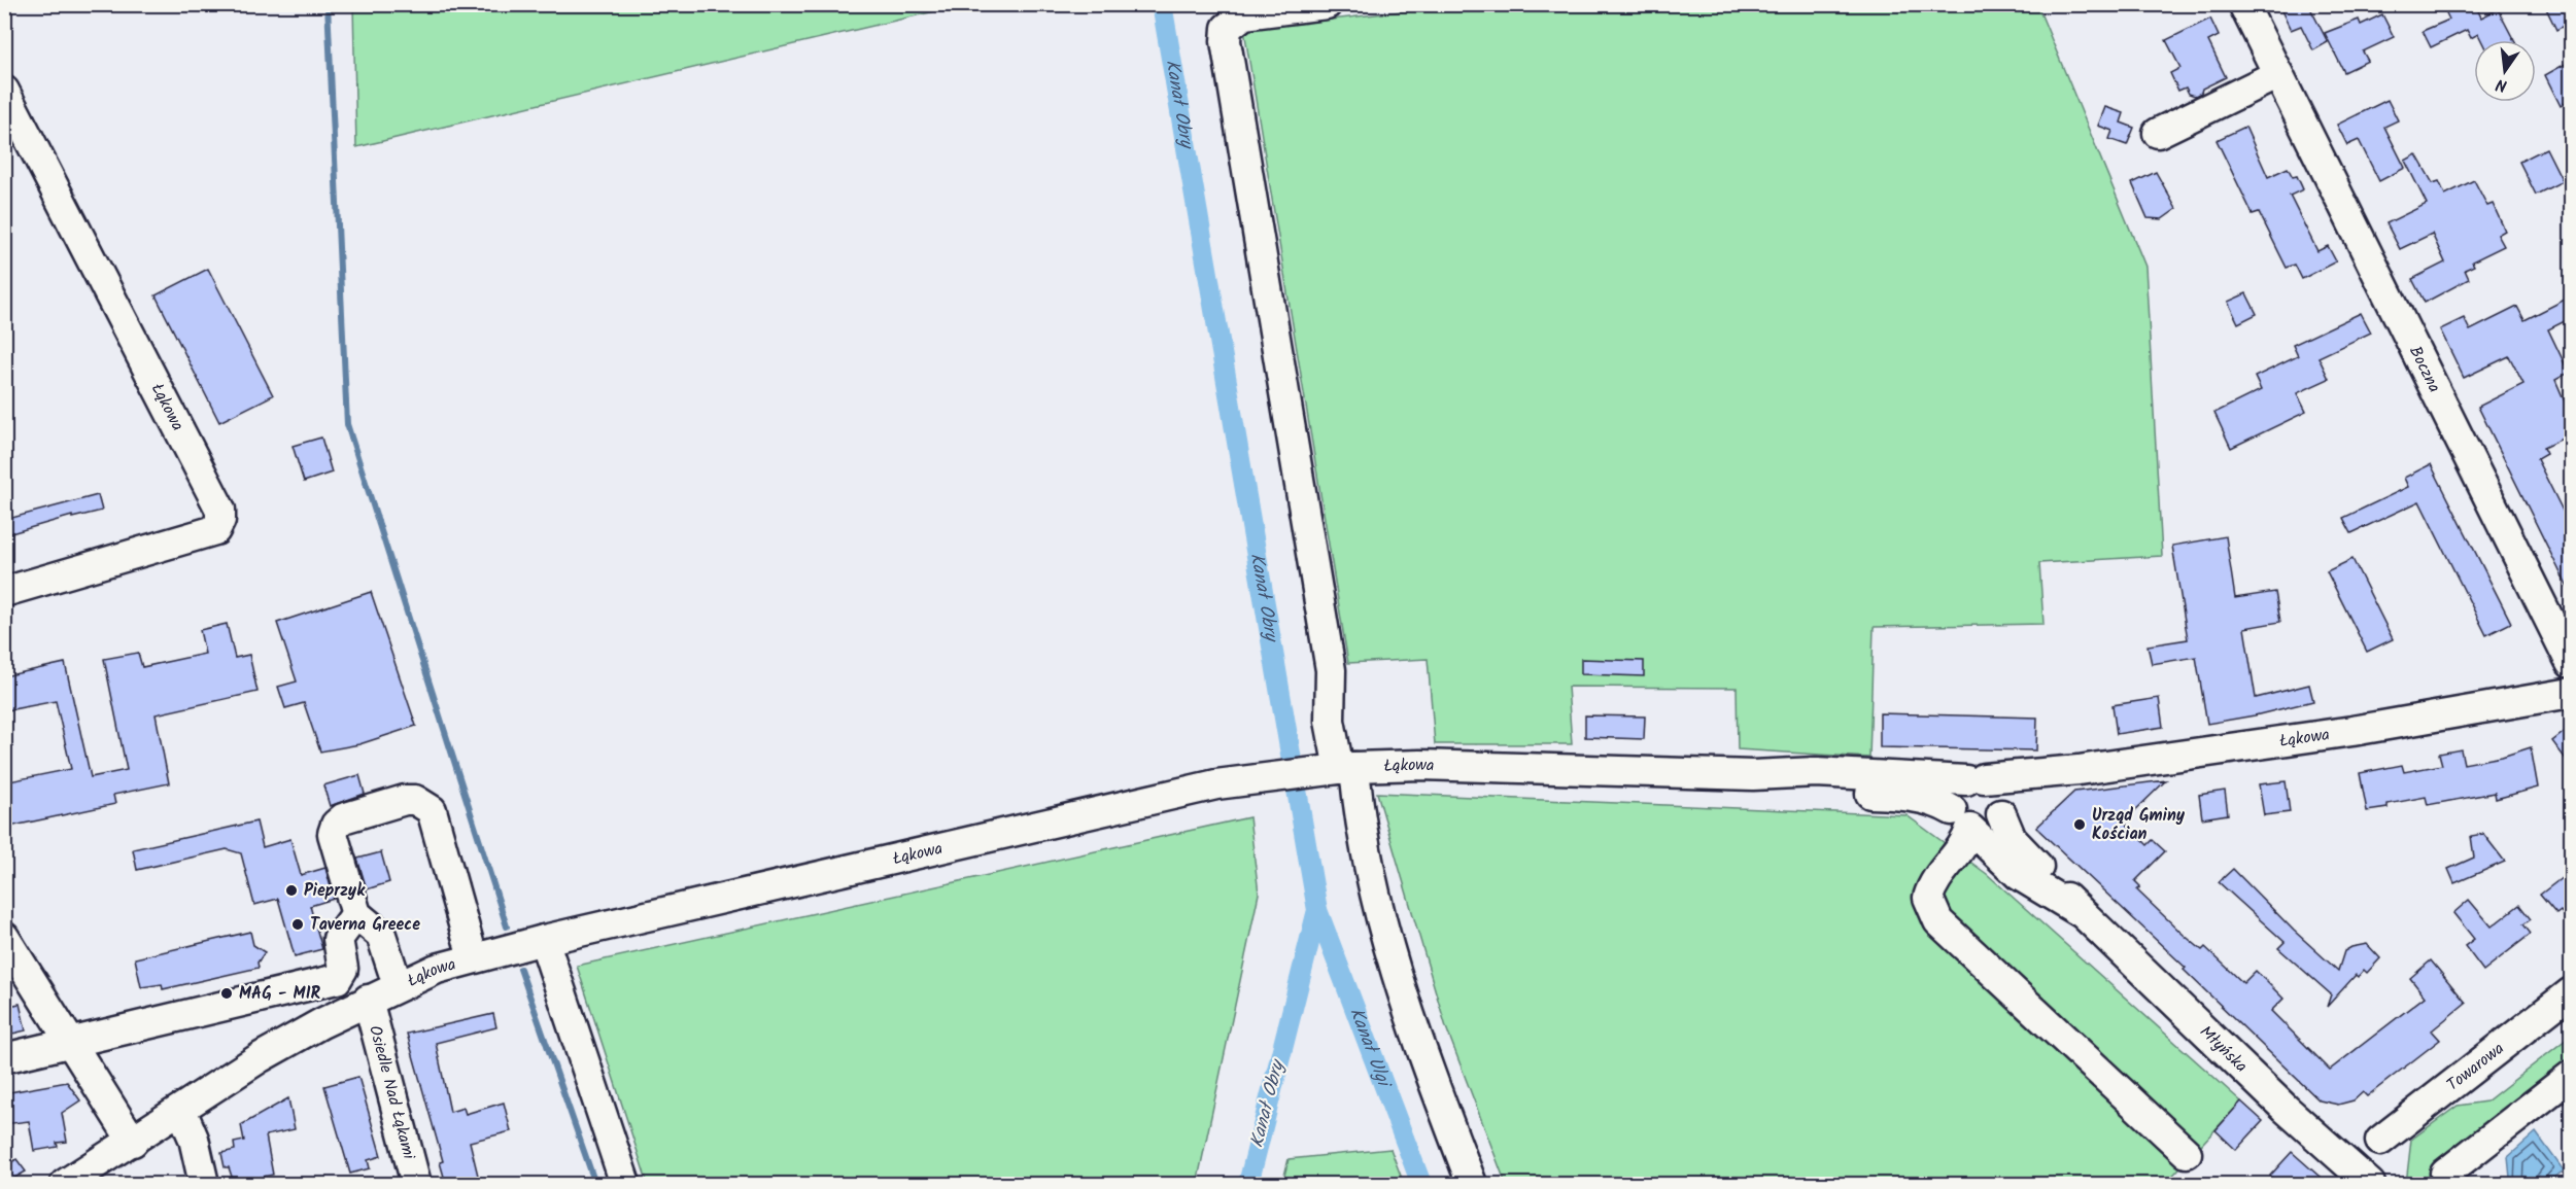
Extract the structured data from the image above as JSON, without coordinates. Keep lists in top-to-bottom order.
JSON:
{
  "streets": {
    "street": [
      "Boczna",
      "Łąkowa",
      "Młyńska",
      "Towarowa",
      "Osiedle Nad Łąkami"
    ]
  },
  "crossings": [
    ["Łąkowa", "Młyńska"],
    ["Łąkowa", "Osiedle Nad Łąkami"]
  ],
  "water": ["Kanał Obry", "Kanał Ulgi"],
  "places": [
    "Urząd Gminy Kościan",
    "Pieprzyk",
    "Taverna Greece",
    "MAG - MIR"
  ],
  "north": "bottom"
}
